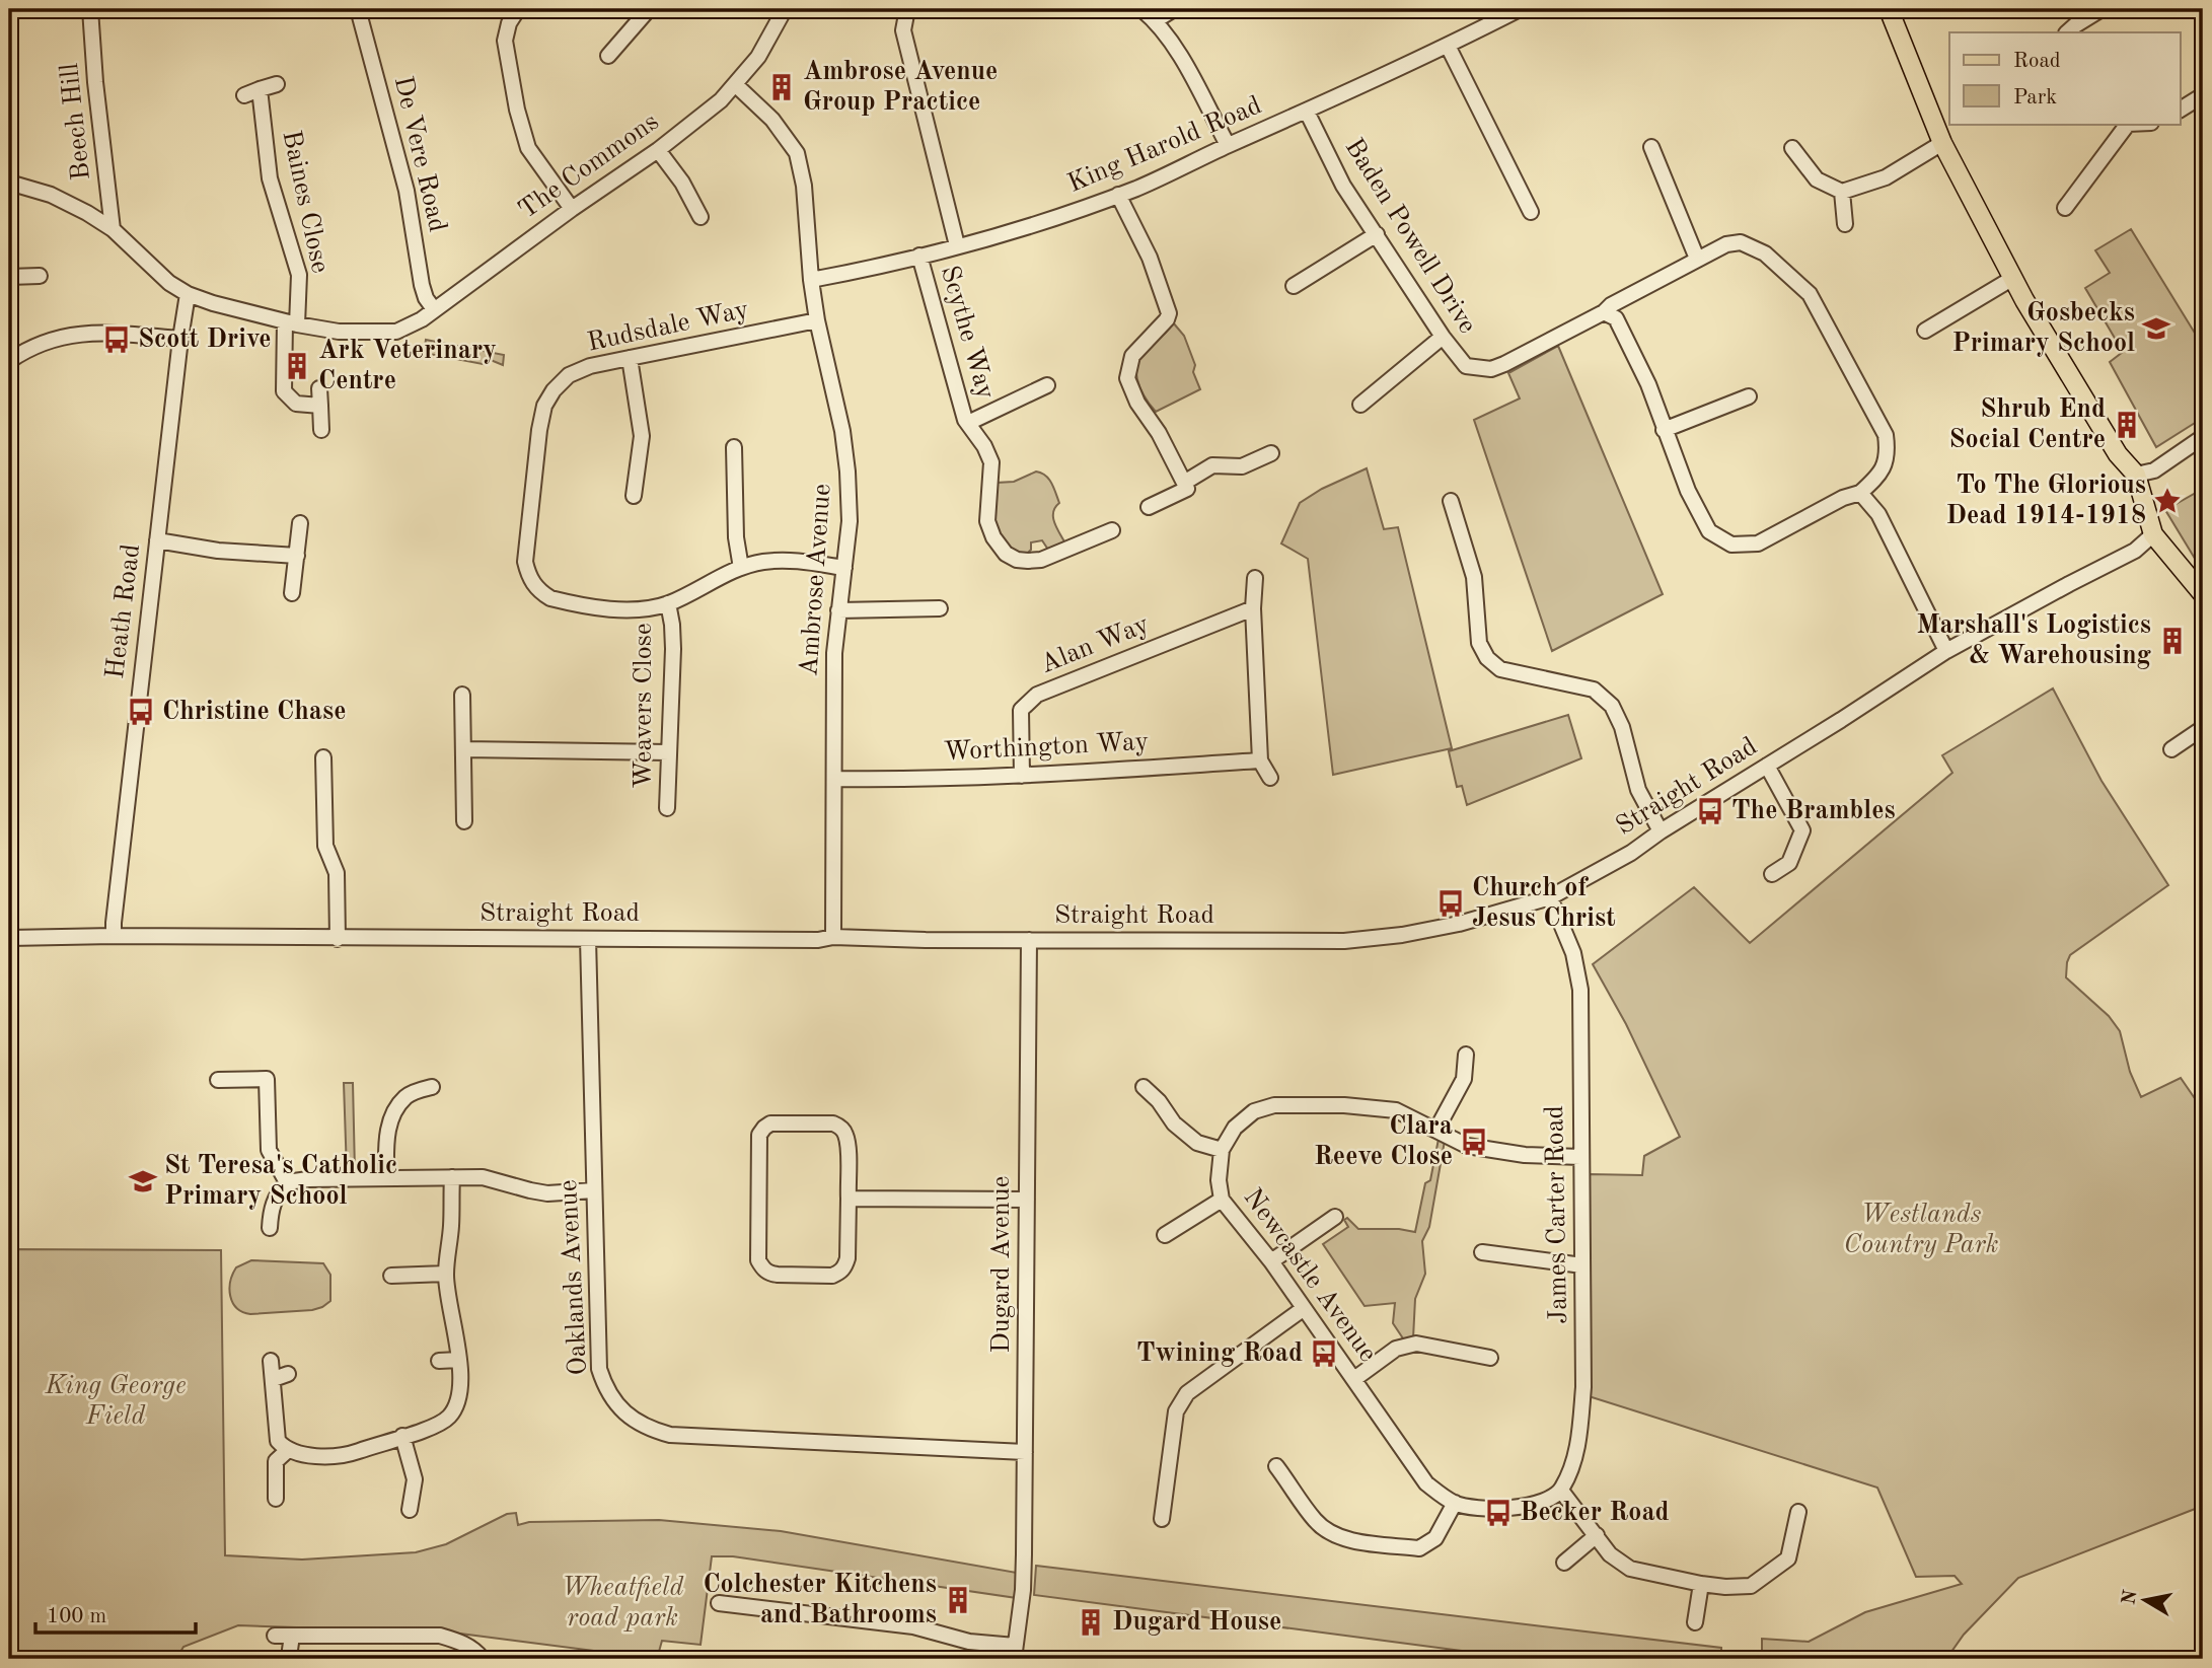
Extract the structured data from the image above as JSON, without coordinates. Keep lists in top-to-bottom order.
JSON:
{
  "streets": {
    "street": [
      "Beech Hill",
      "King Harold Road",
      "De Vere Road",
      "The Commons",
      "Baines Close",
      "Baden Powell Drive",
      "Rudsdale Way",
      "Scythe Way",
      "Ambrose Avenue",
      "Heath Road",
      "Alan Way",
      "Weavers Close",
      "Worthington Way",
      "Straight Road",
      "James Carter Road",
      "Dugard Avenue",
      "Newcastle Avenue",
      "Oaklands Avenue"
    ]
  },
  "crossings": [
    ["King Harold Road", "Baden Powell Drive"],
    ["King Harold Road", "Scythe Way"],
    ["King Harold Road", "Ambrose Avenue"],
    ["De Vere Road", "The Commons"],
    ["The Commons", "Baines Close"],
    ["The Commons", "Ambrose Avenue"],
    ["Rudsdale Way", "Ambrose Avenue"],
    ["Rudsdale Way", "Weavers Close"],
    ["Ambrose Avenue", "Worthington Way"],
    ["Ambrose Avenue", "Straight Road"],
    ["Heath Road", "Straight Road"],
    ["Alan Way", "Worthington Way"],
    ["Straight Road", "James Carter Road"],
    ["Straight Road", "Dugard Avenue"],
    ["Straight Road", "Oaklands Avenue"],
    ["James Carter Road", "Newcastle Avenue"],
    ["Dugard Avenue", "Oaklands Avenue"]
  ],
  "parks": ["Westlands Country Park", "King George Field", "Wheatfield road park"],
  "places": {
    "building": [
      "Ambrose Avenue Group Practice",
      "Ark Veterinary Centre",
      "Shrub End Social Centre",
      "Marshall's Logistics & Warehousing",
      "Colchester Kitchens and Bathrooms",
      "Dugard House"
    ],
    "school or university": ["Gosbecks Primary School", "St Teresa's Catholic Primary School"],
    "bus stop": [
      "Scott Drive",
      "Christine Chase",
      "The Brambles",
      "Church of Jesus Christ",
      "Clara Reeve Close",
      "Twining Road",
      "Becker Road"
    ],
    "place": ["To The Glorious Dead 1914-1918"]
  },
  "legend": ["Road", "Park"],
  "scale_bar": "100 m",
  "north": "left"
}
